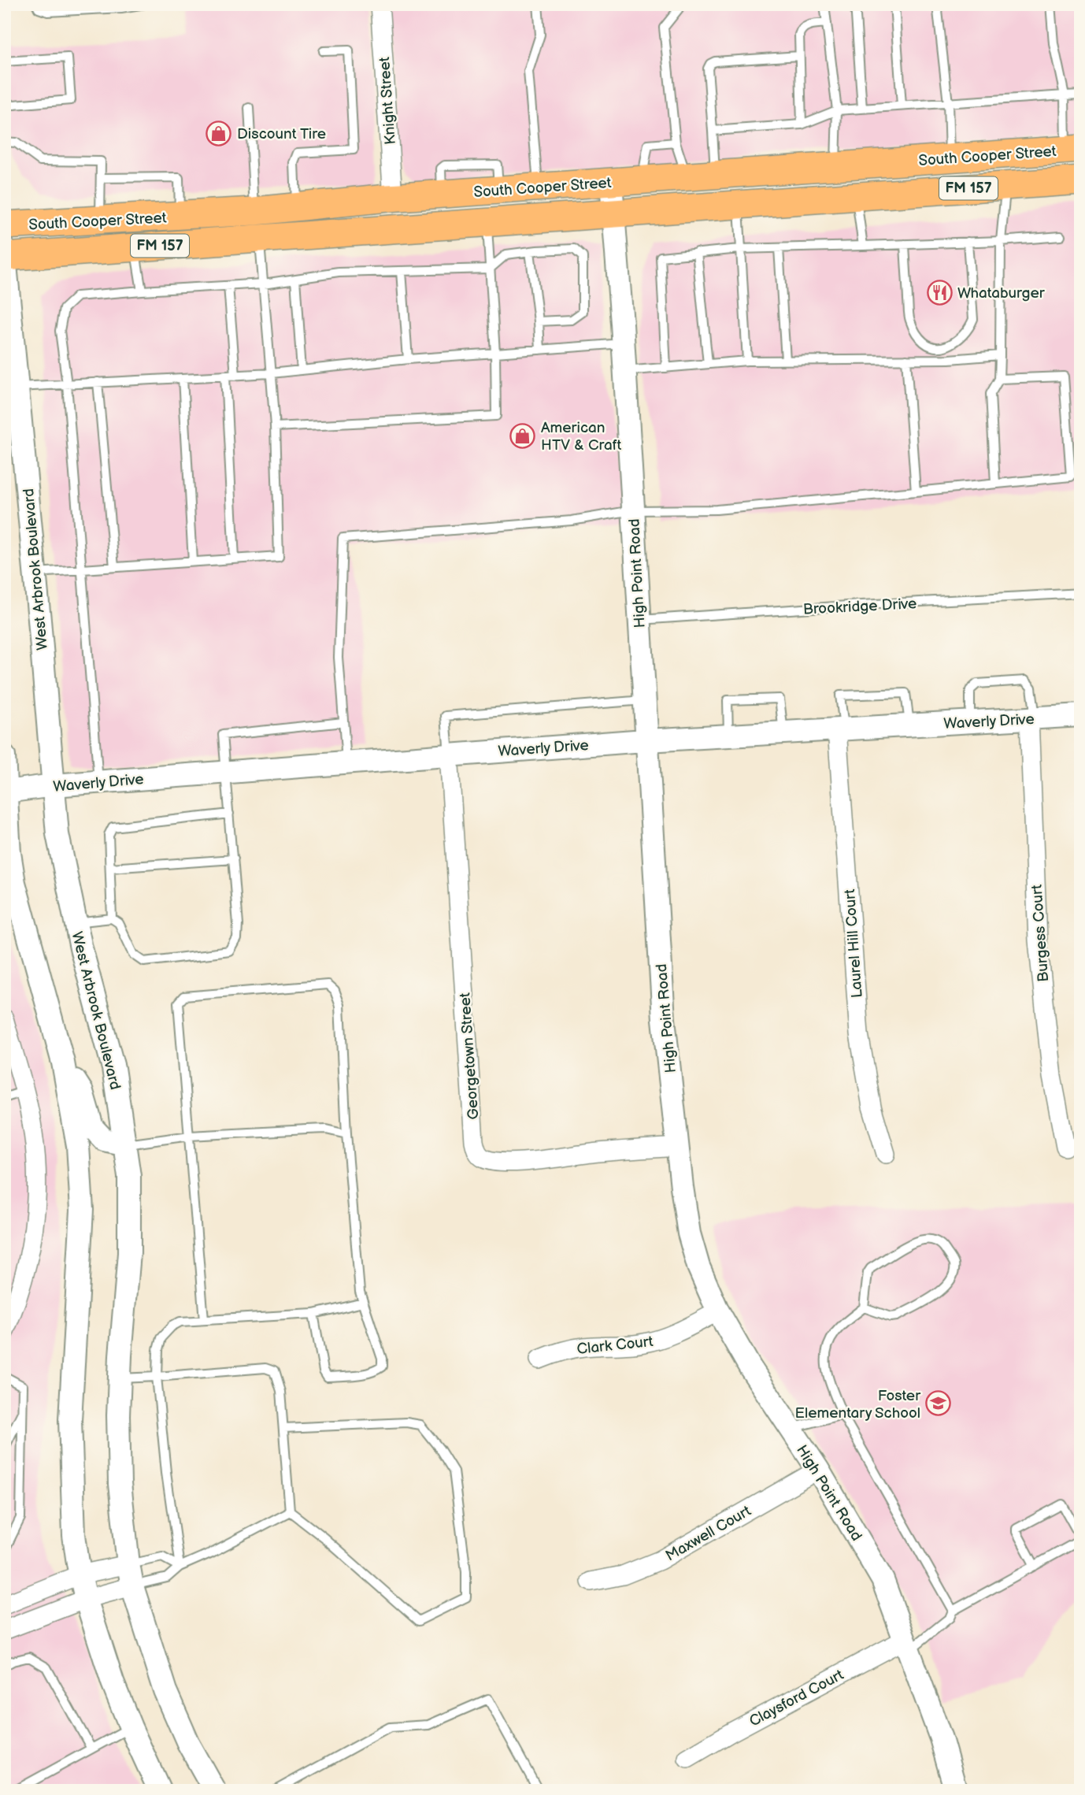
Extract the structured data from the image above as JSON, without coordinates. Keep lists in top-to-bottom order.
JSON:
{
  "streets": {
    "main road": ["South Cooper Street", "FM 157"],
    "street": [
      "Knight Street",
      "West Arbrook Boulevard",
      "High Point Road",
      "Waverly Drive",
      "Burgess Court",
      "Laurel Hill Court",
      "Georgetown Street",
      "Clark Court",
      "Maxwell Court",
      "Claysford Court"
    ],
    "lane": ["Brookridge Drive"]
  },
  "crossings": [
    ["Knight Street", "South Cooper Street"],
    ["South Cooper Street", "West Arbrook Boulevard"],
    ["South Cooper Street", "High Point Road"],
    ["West Arbrook Boulevard", "Waverly Drive"],
    ["High Point Road", "Brookridge Drive"],
    ["High Point Road", "Waverly Drive"],
    ["High Point Road", "Georgetown Street"],
    ["High Point Road", "Clark Court"],
    ["High Point Road", "Maxwell Court"],
    ["High Point Road", "Claysford Court"],
    ["Waverly Drive", "Burgess Court"],
    ["Waverly Drive", "Laurel Hill Court"],
    ["Waverly Drive", "Georgetown Street"]
  ],
  "places": {
    "shop": ["Discount Tire", "American HTV & Craft"],
    "restaurant": ["Whataburger"],
    "school or university": ["Foster Elementary School"]
  }
}
